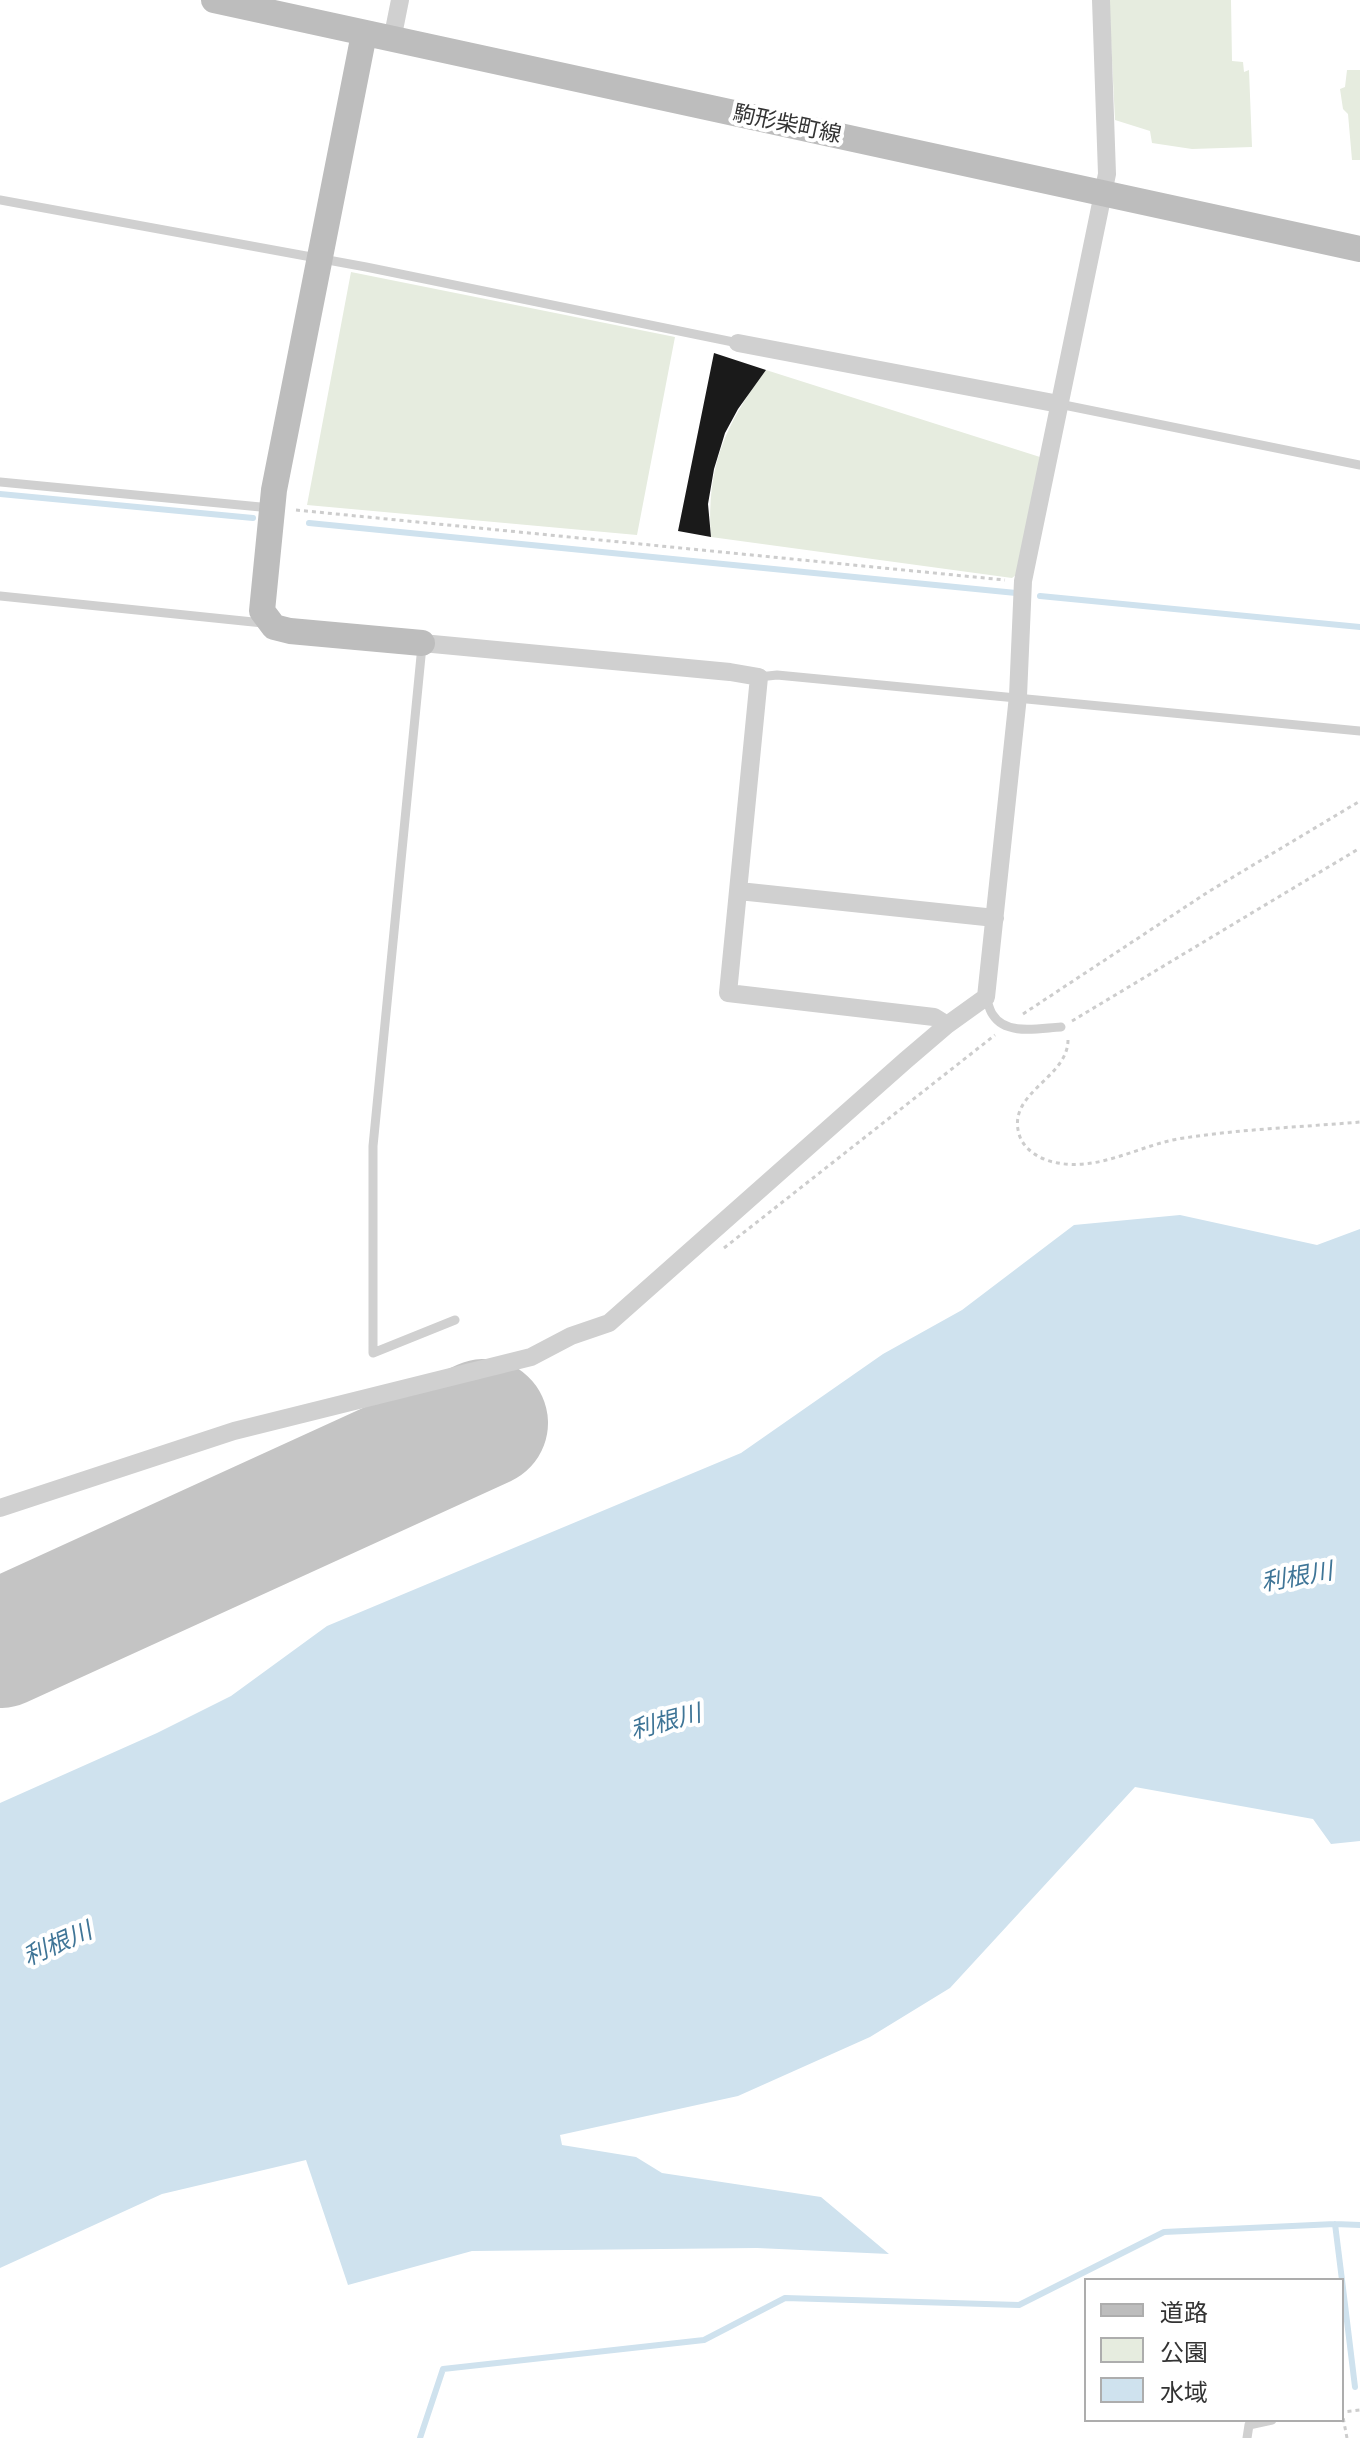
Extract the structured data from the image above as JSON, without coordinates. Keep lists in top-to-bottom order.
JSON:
{
  "streets": {
    "main road": ["駒形柴町線"]
  },
  "water": ["利根川"],
  "legend": ["道路", "公園", "水域"]
}
